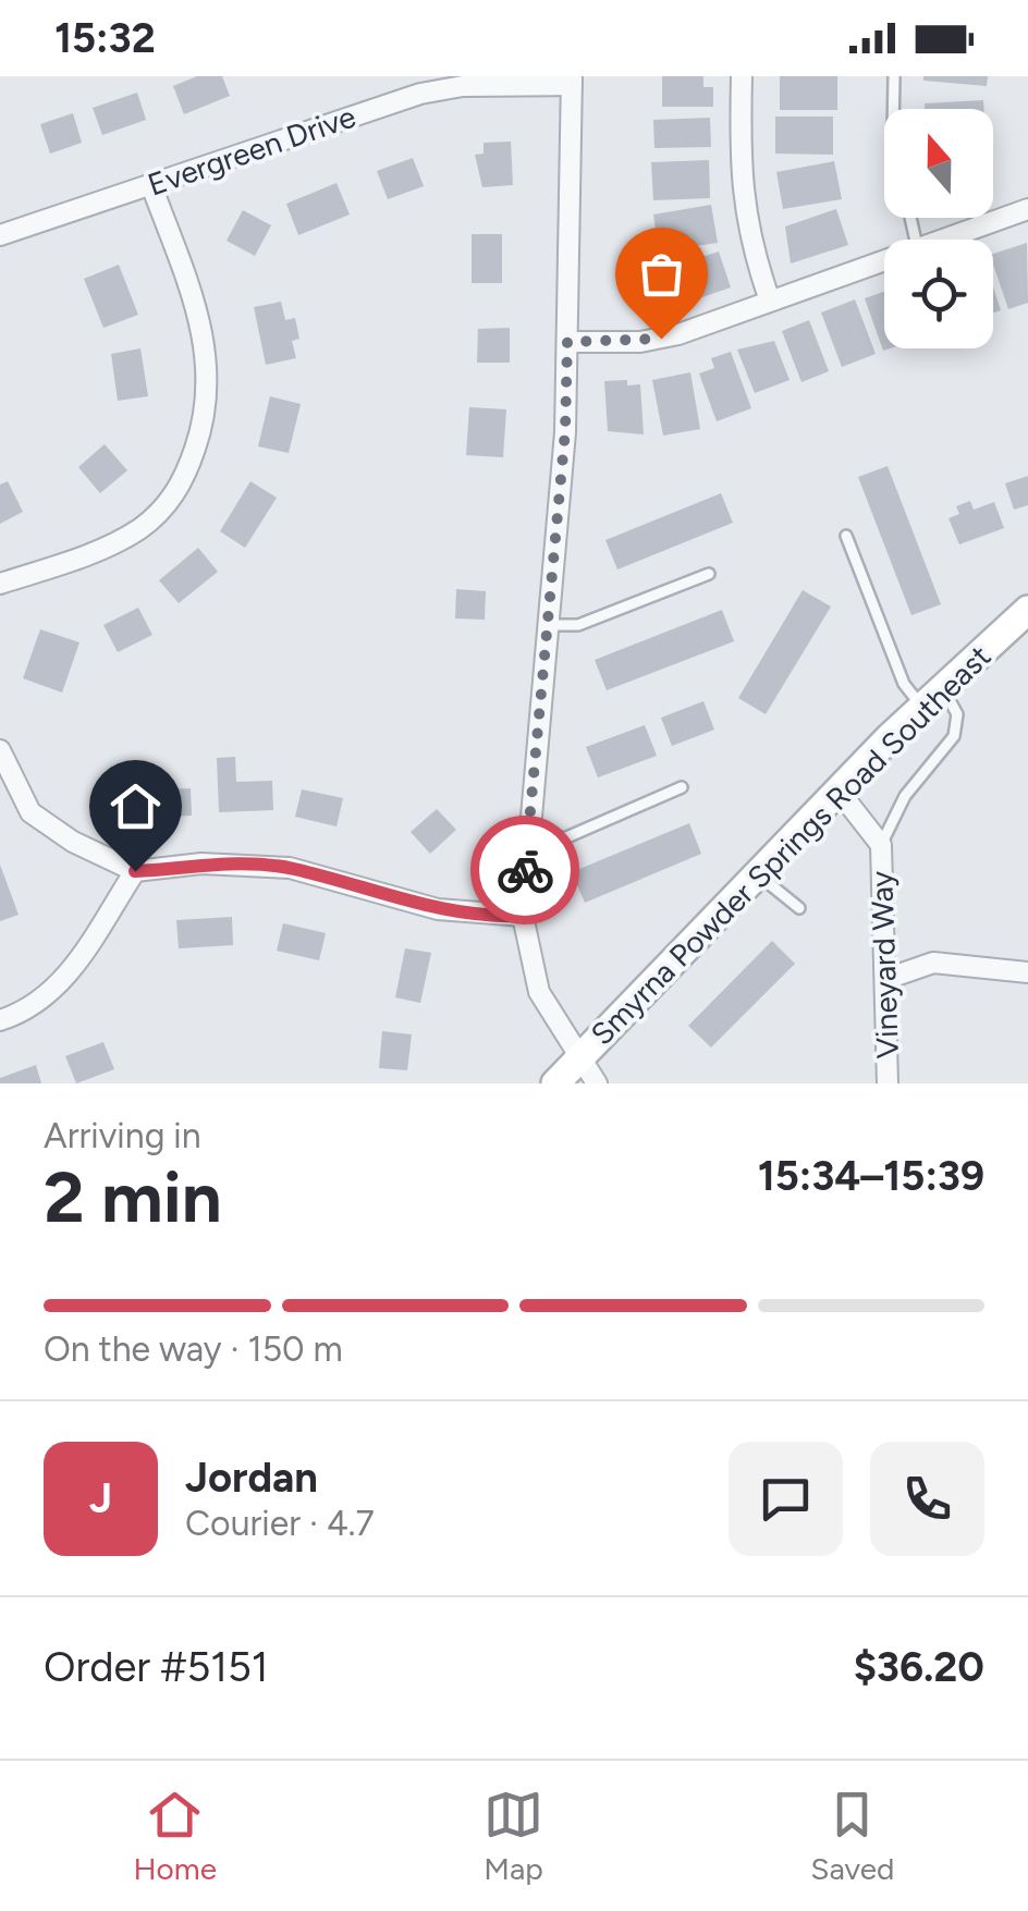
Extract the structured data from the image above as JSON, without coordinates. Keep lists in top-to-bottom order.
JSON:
{
  "streets": {
    "street": ["Evergreen Drive", "Smyrna Powder Springs Road Southeast", "Vineyard Way"]
  },
  "north": "top",
  "page": {
    "status": "15:32",
    "heading": ["2 min", "Arriving in", "15:34–15:39"],
    "panel": [
      "Jordan",
      "Courier · 4.7",
      "Order #5151",
      "$36.20"
    ],
    "bar": "On the way · 150 m",
    "round": "J",
    "tabs": ["Home", "Map", "Saved"]
  }
}
